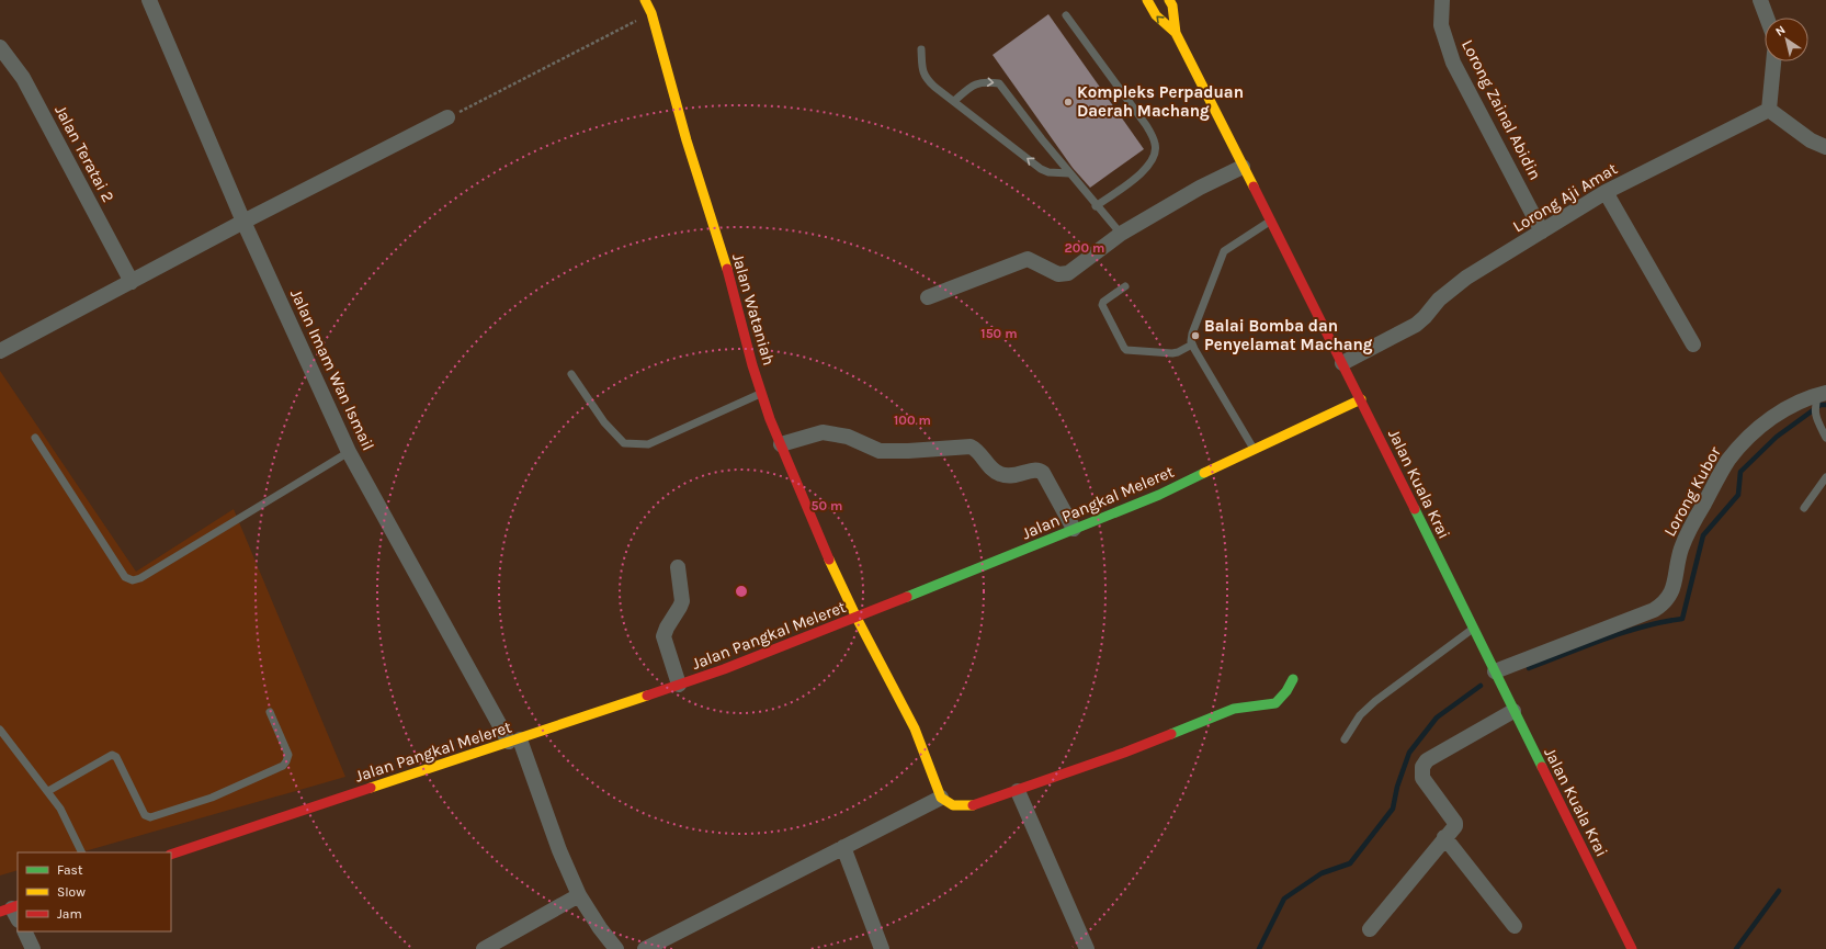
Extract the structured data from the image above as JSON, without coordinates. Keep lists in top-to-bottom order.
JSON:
{
  "streets": {
    "main road": ["Jalan Wataniah", "Jalan Kuala Krai", "Jalan Pangkal Meleret"],
    "street": [
      "Lorong Zainal Abidin",
      "Jalan Teratai 2",
      "Lorong Aji Amat",
      "Jalan Imam Wan Ismail",
      "Lorong Kubor"
    ]
  },
  "crossings": [
    ["Lorong Zainal Abidin", "Lorong Aji Amat"],
    ["Lorong Aji Amat", "Jalan Kuala Krai"],
    ["Jalan Wataniah", "Jalan Pangkal Meleret"],
    ["Jalan Imam Wan Ismail", "Jalan Pangkal Meleret"],
    ["Jalan Kuala Krai", "Lorong Kubor"],
    ["Jalan Kuala Krai", "Jalan Pangkal Meleret"]
  ],
  "places": ["Kompleks Perpaduan Daerah Machang", "Balai Bomba dan Penyelamat Machang"],
  "legend": ["Fast", "Slow", "Jam"],
  "north": "top left",
  "rings": [
    "200 m",
    "150 m",
    "100 m",
    "50 m"
  ]
}
